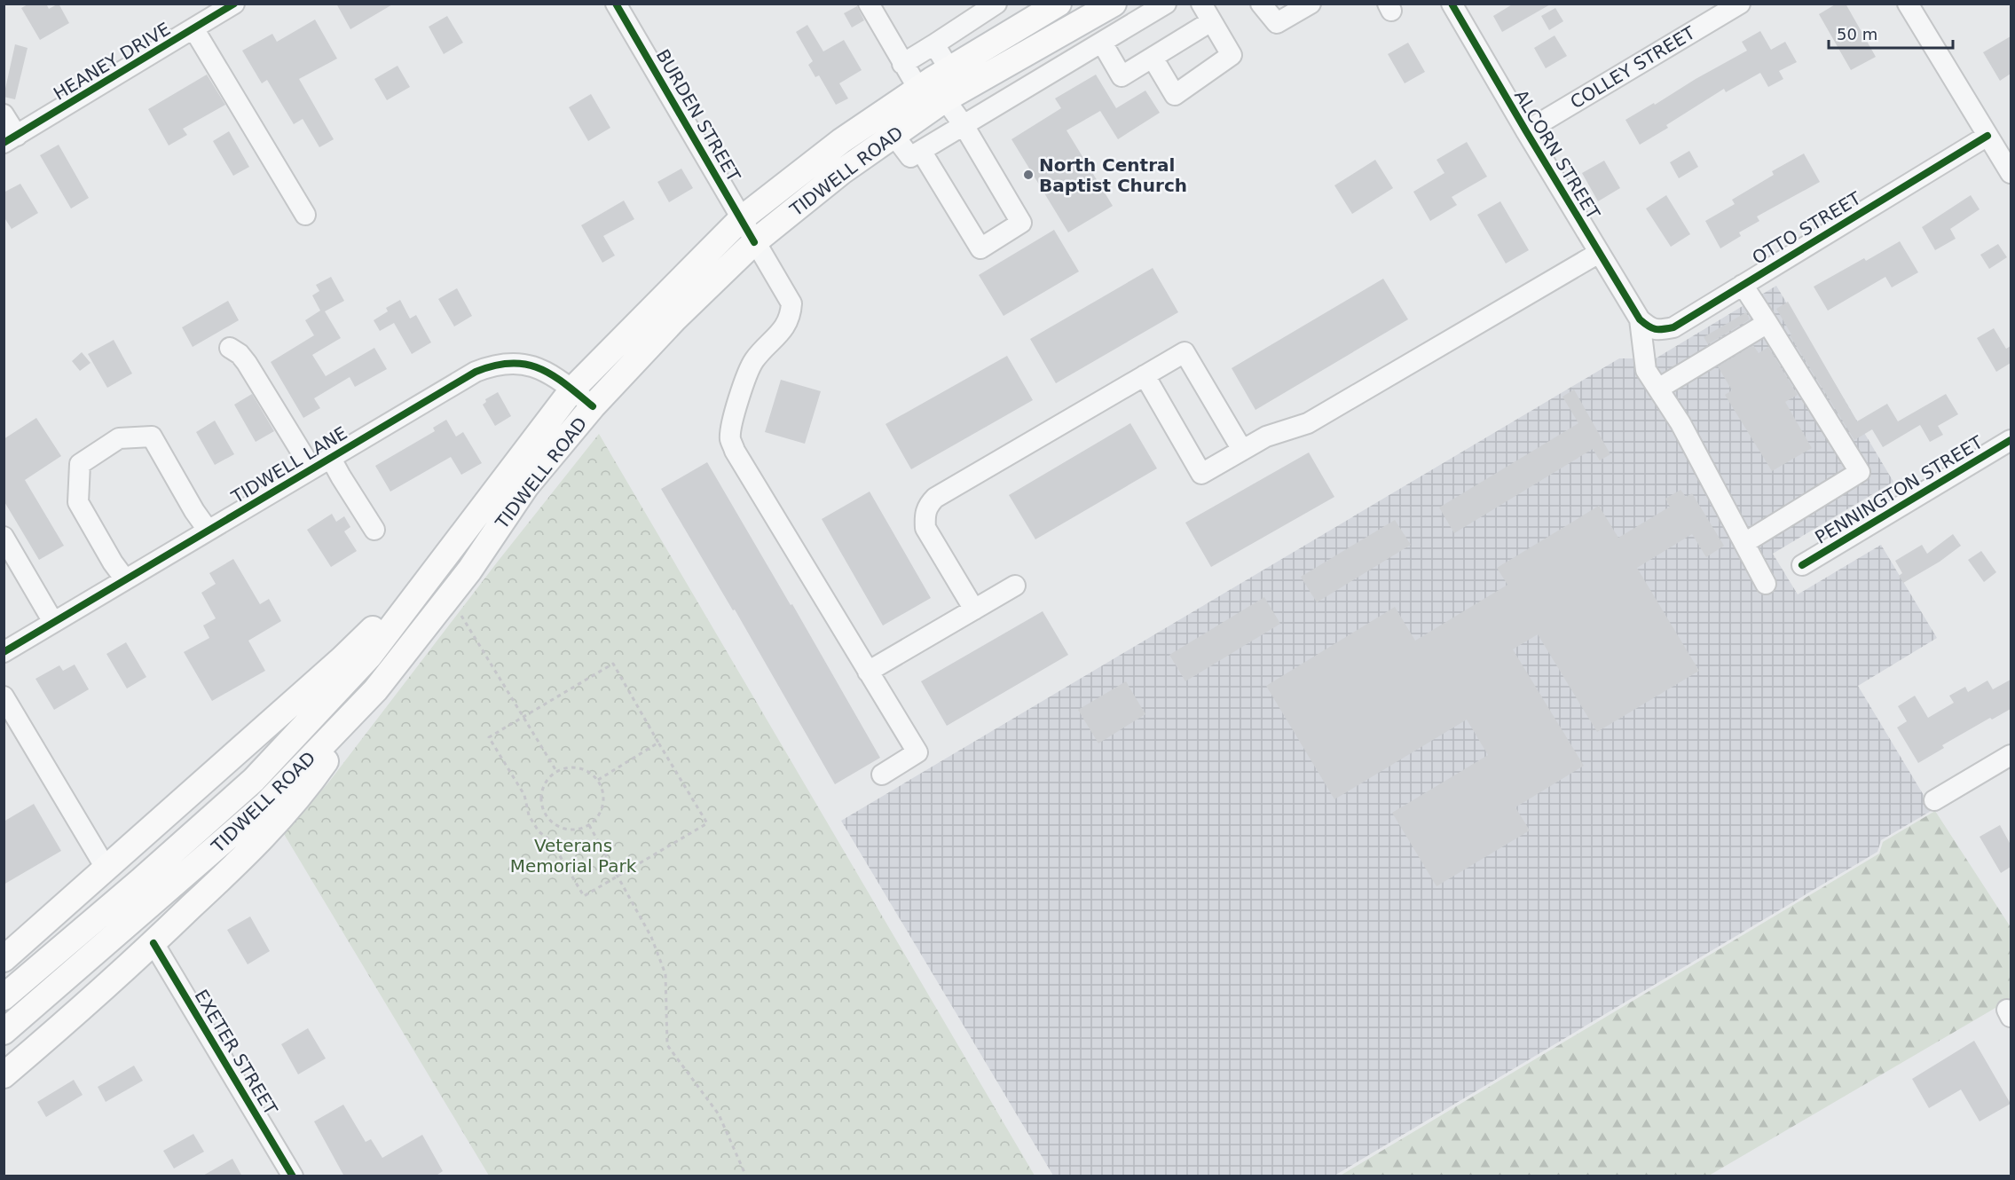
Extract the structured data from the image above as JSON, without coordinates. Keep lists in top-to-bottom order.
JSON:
{
  "streets": {
    "main road": ["TIDWELL ROAD"],
    "street": [
      "HEANEY DRIVE",
      "COLLEY STREET",
      "BURDEN STREET",
      "ALCORN STREET",
      "OTTO STREET",
      "TIDWELL LANE",
      "PENNINGTON STREET",
      "EXETER STREET"
    ]
  },
  "crossings": [
    ["COLLEY STREET", "ALCORN STREET"],
    ["BURDEN STREET", "TIDWELL ROAD"],
    ["ALCORN STREET", "OTTO STREET"],
    ["TIDWELL ROAD", "TIDWELL LANE"]
  ],
  "parks": ["Veterans Memorial Park"],
  "places": ["North Central Baptist Church"],
  "scale_bar": "50 m"
}
